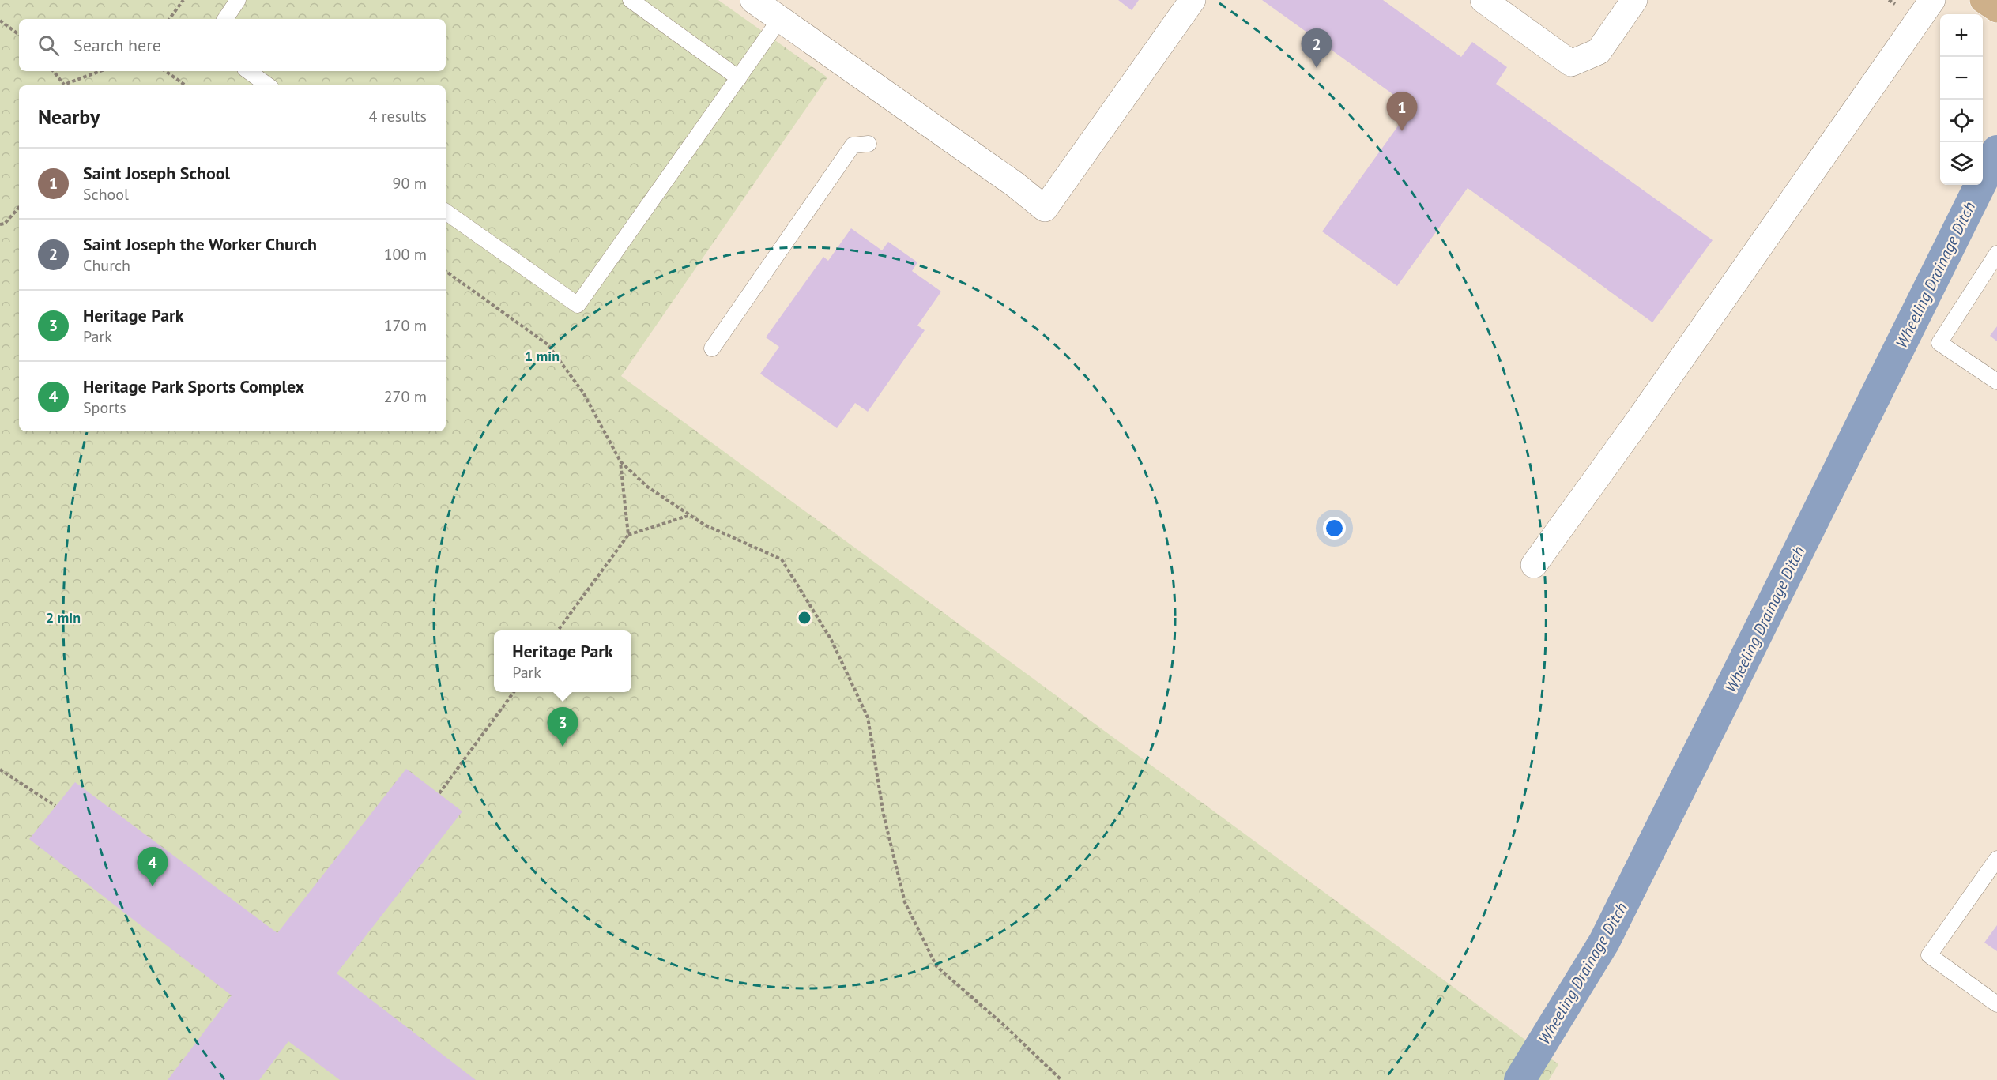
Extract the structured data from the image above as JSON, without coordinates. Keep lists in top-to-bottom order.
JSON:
{
  "water": ["Wheeling Drainage Ditch"],
  "page": {
    "map_buttons": ["+", "−"],
    "search": "Search here",
    "pins": [
      "2",
      "1",
      "3",
      "4"
    ],
    "heading": ["Nearby", "4 results"],
    "list": [
      {
        "mark": "1",
        "name": "Saint Joseph School",
        "note": "School",
        "value": "90 m"
      },
      {
        "mark": "2",
        "name": "Saint Joseph the Worker Church",
        "note": "Church",
        "value": "100 m"
      },
      {
        "mark": "3",
        "name": "Heritage Park",
        "note": "Park",
        "value": "170 m"
      },
      {
        "mark": "4",
        "name": "Heritage Park Sports Complex",
        "note": "Sports",
        "value": "270 m"
      }
    ],
    "popup": ["Heritage Park", "Park"]
  },
  "rings": ["1 min", "2 min"]
}
